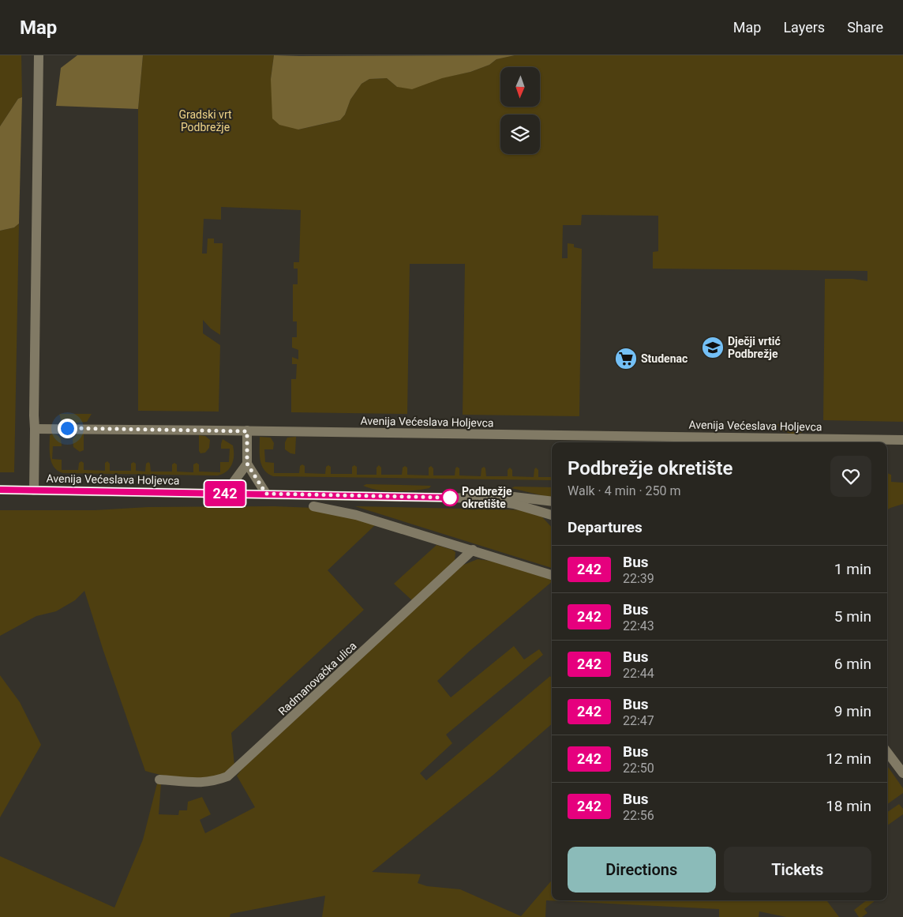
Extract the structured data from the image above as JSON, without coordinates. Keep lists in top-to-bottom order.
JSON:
{
  "streets": {
    "street": ["Avenija Većeslava Holjevca", "Radmanovačka ulica"]
  },
  "parks": ["Gradski vrt Podbrežje"],
  "places": {
    "school or university": ["Dječji vrtić Podbrežje"],
    "supermarket": ["Studenac"],
    "other": ["Podbrežje okretište"]
  },
  "lines": ["bus line 242"],
  "north": "bottom",
  "page": {
    "header": "Map",
    "nav": ["Map", "Layers", "Share"],
    "on_map": "242",
    "heading": [
      ["Podbrežje okretište", "Walk · 4 min · 250 m"],
      "Departures"
    ],
    "list": [
      {
        "mark": "242",
        "name": "Bus",
        "note": "22:39",
        "value": "1 min"
      },
      {
        "mark": "242",
        "name": "Bus",
        "note": "22:43",
        "value": "5 min"
      },
      {
        "mark": "242",
        "name": "Bus",
        "note": "22:44",
        "value": "6 min"
      },
      {
        "mark": "242",
        "name": "Bus",
        "note": "22:47",
        "value": "9 min"
      },
      {
        "mark": "242",
        "name": "Bus",
        "note": "22:50",
        "value": "12 min"
      },
      {
        "mark": "242",
        "name": "Bus",
        "note": "22:56",
        "value": "18 min"
      }
    ],
    "buttons": ["Directions", "Tickets"]
  }
}
